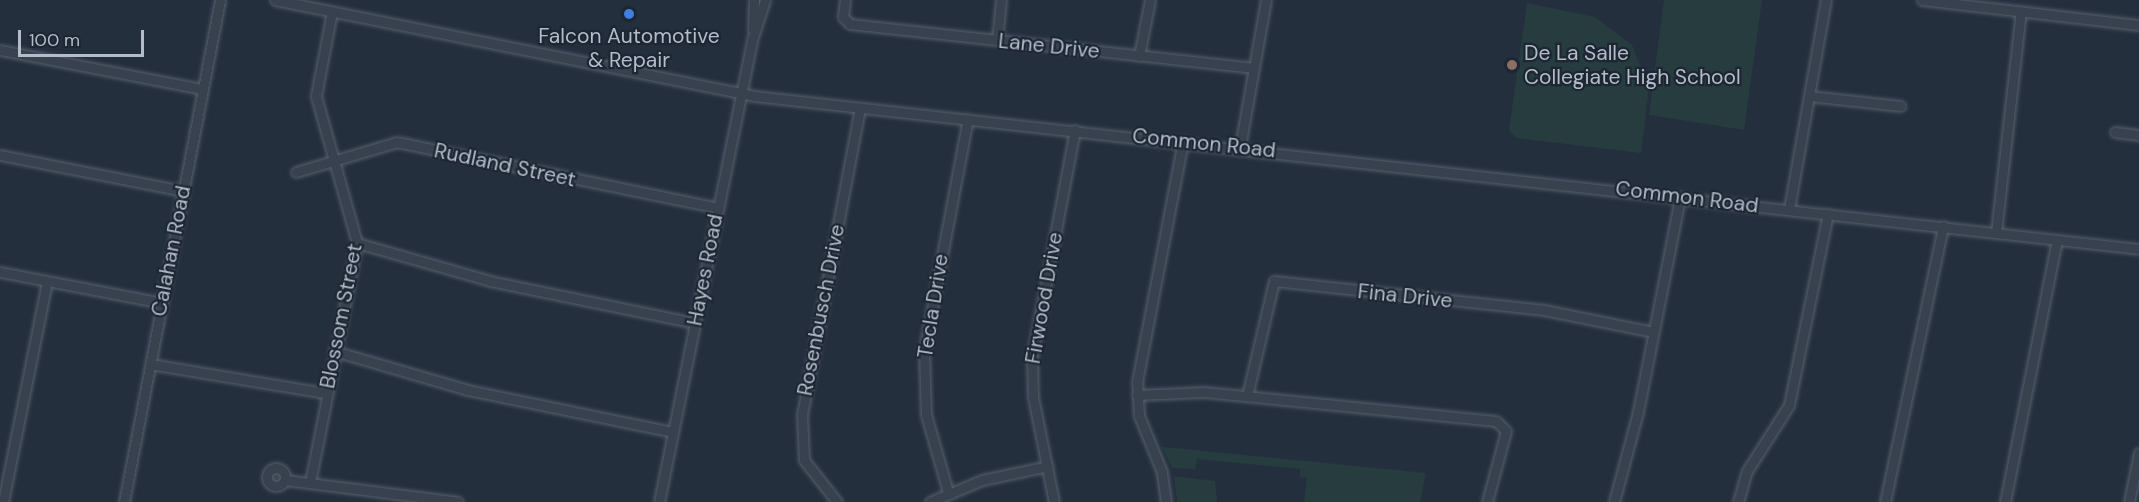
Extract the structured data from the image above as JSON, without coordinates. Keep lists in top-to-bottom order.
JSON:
{
  "streets": {
    "street": [
      "Lane Drive",
      "Common Road",
      "Rudland Street",
      "Calahan Road",
      "Hayes Road",
      "Fina Drive",
      "Firwood Drive",
      "Tecla Drive",
      "Rosenbusch Drive",
      "Blossom Street"
    ]
  },
  "crossings": [
    ["Common Road", "Hayes Road"],
    ["Common Road", "Firwood Drive"],
    ["Common Road", "Tecla Drive"],
    ["Common Road", "Rosenbusch Drive"],
    ["Common Road", "Blossom Street"],
    ["Rudland Street", "Hayes Road"],
    ["Rudland Street", "Blossom Street"]
  ],
  "places": ["Falcon Automotive & Repair", "De La Salle Collegiate High School"],
  "scale_bar": "100 m"
}
